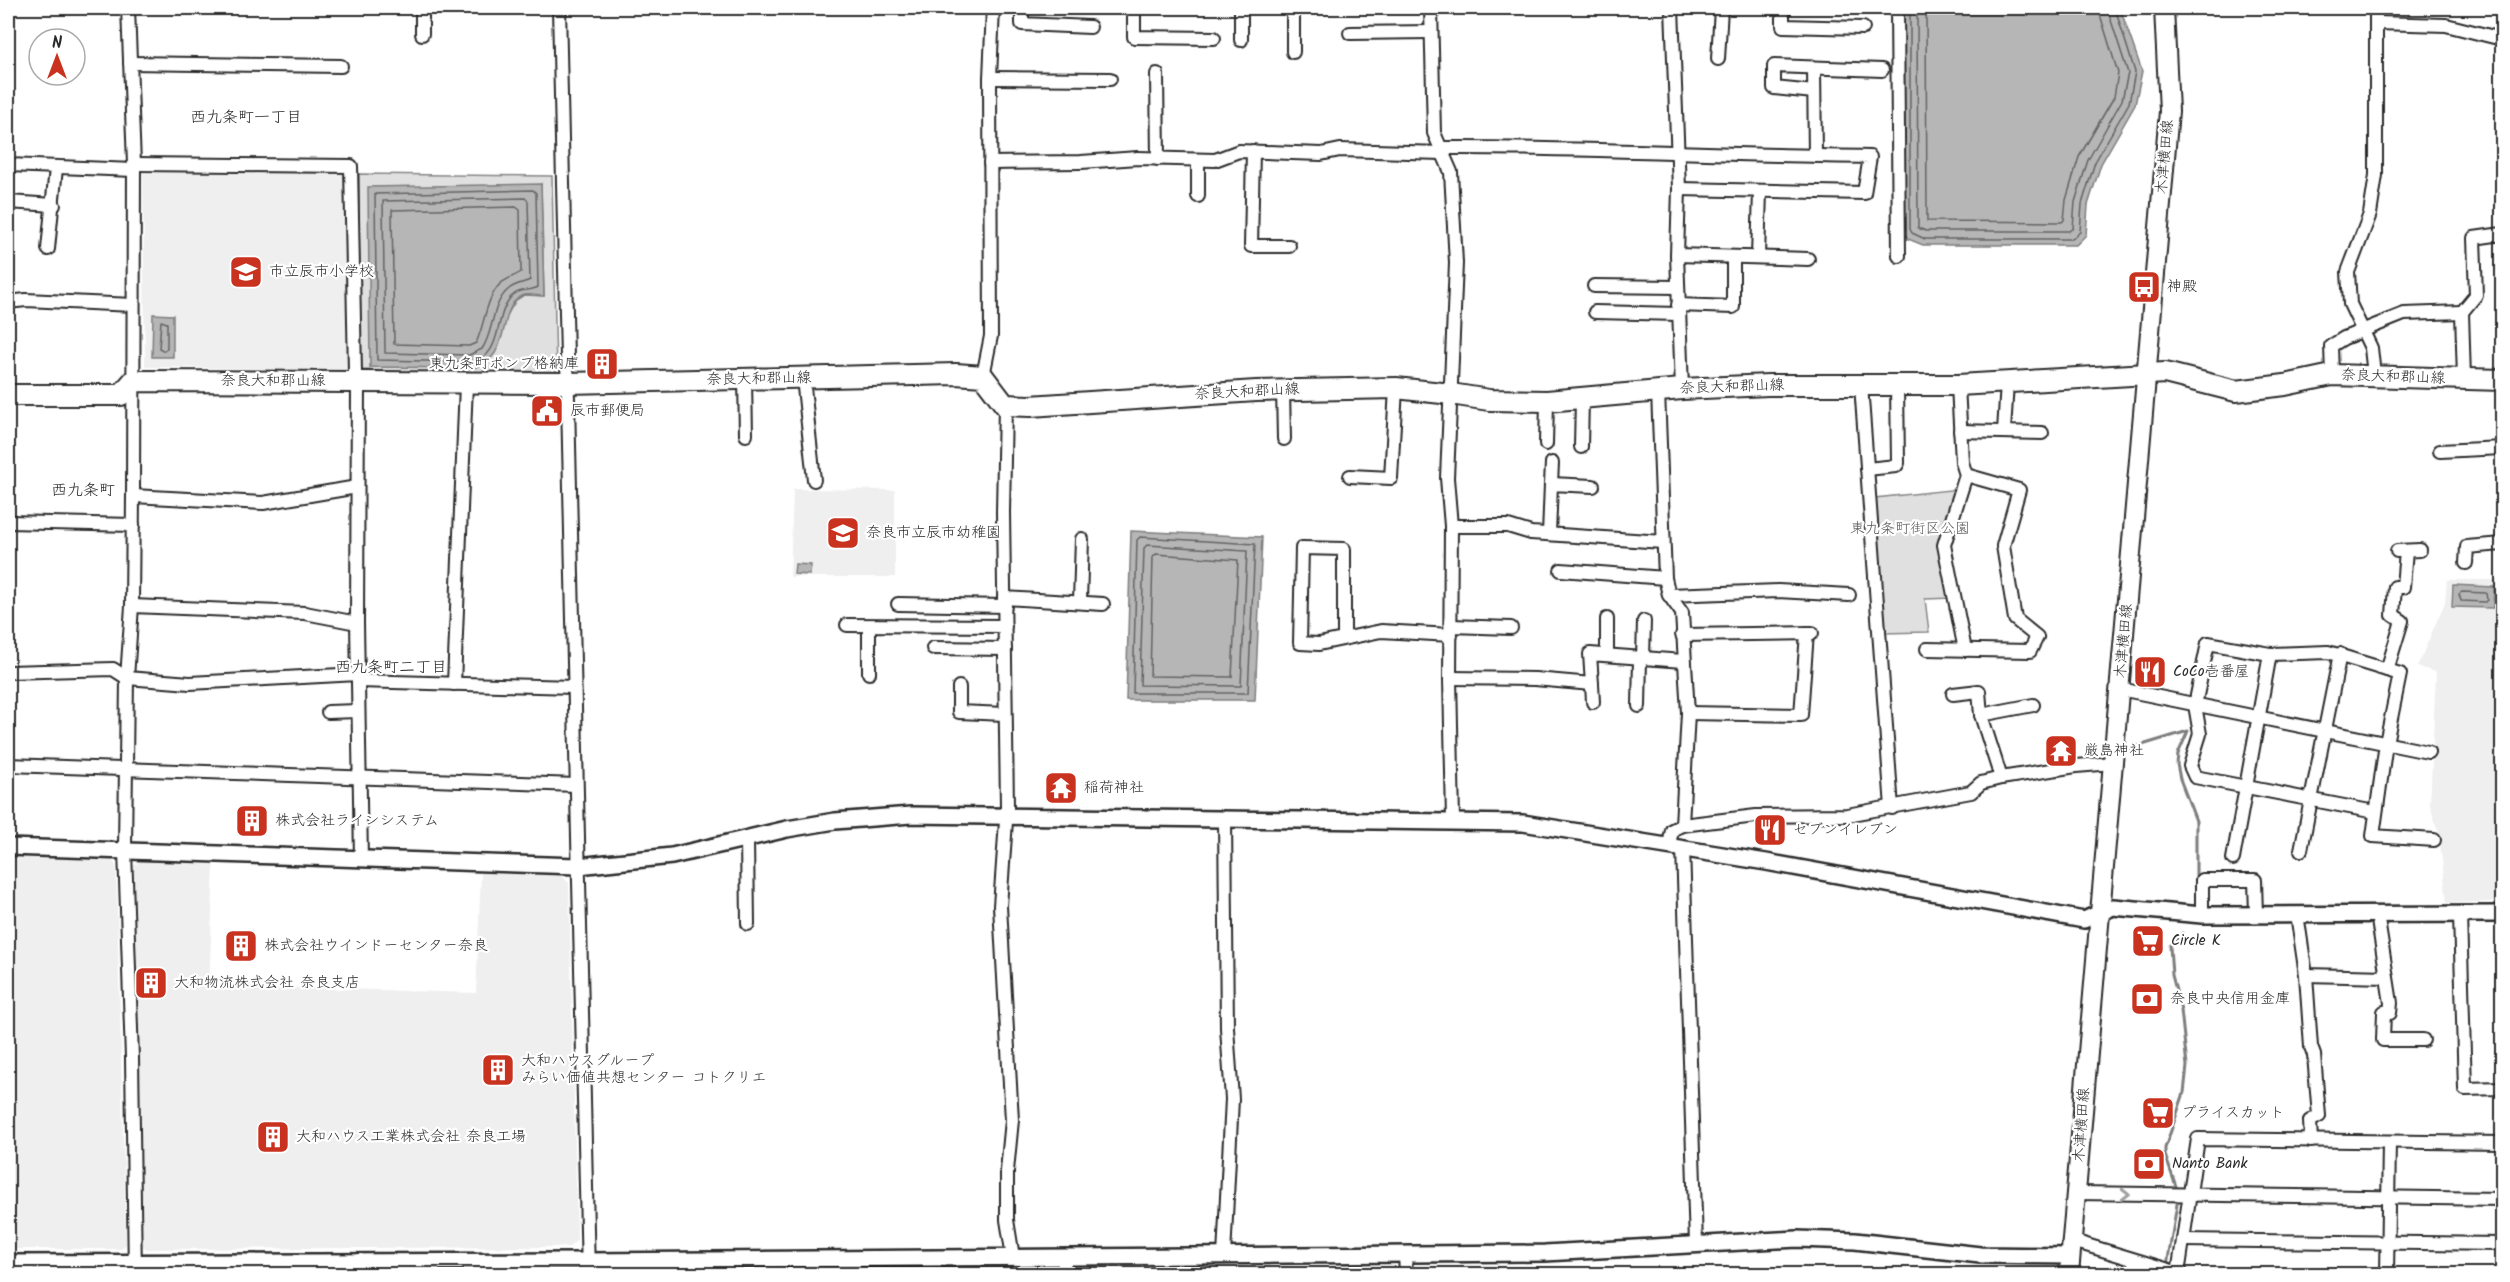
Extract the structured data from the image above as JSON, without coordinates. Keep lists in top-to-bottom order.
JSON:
{
  "streets": {
    "main road": ["木津横田線", "奈良大和郡山線"]
  },
  "crossings": [
    ["木津横田線", "奈良大和郡山線"]
  ],
  "districts": ["西九条町一丁目", "西九条町", "西九条町二丁目"],
  "parks": ["東九条町街区公園"],
  "places": {
    "school or university": ["市立辰市小学校", "奈良市立辰市幼稚園"],
    "bus stop": ["神殿"],
    "building": [
      "東九条町ポンプ格納庫",
      "株式会社ラインシステム",
      "株式会社ウインドーセンター奈良",
      "大和物流株式会社 奈良支店",
      "大和ハウスグループ みらい価値共想センター コトクリエ",
      "大和ハウス工業株式会社 奈良工場"
    ],
    "public building": ["辰市郵便局"],
    "restaurant": ["CoCo壱番屋", "セブンイレブン"],
    "temple": ["厳島神社", "稲荷神社"],
    "supermarket": ["Circle K", "プライスカット"],
    "bank": ["奈良中央信用金庫", "Nanto Bank"]
  },
  "north": "top"
}
